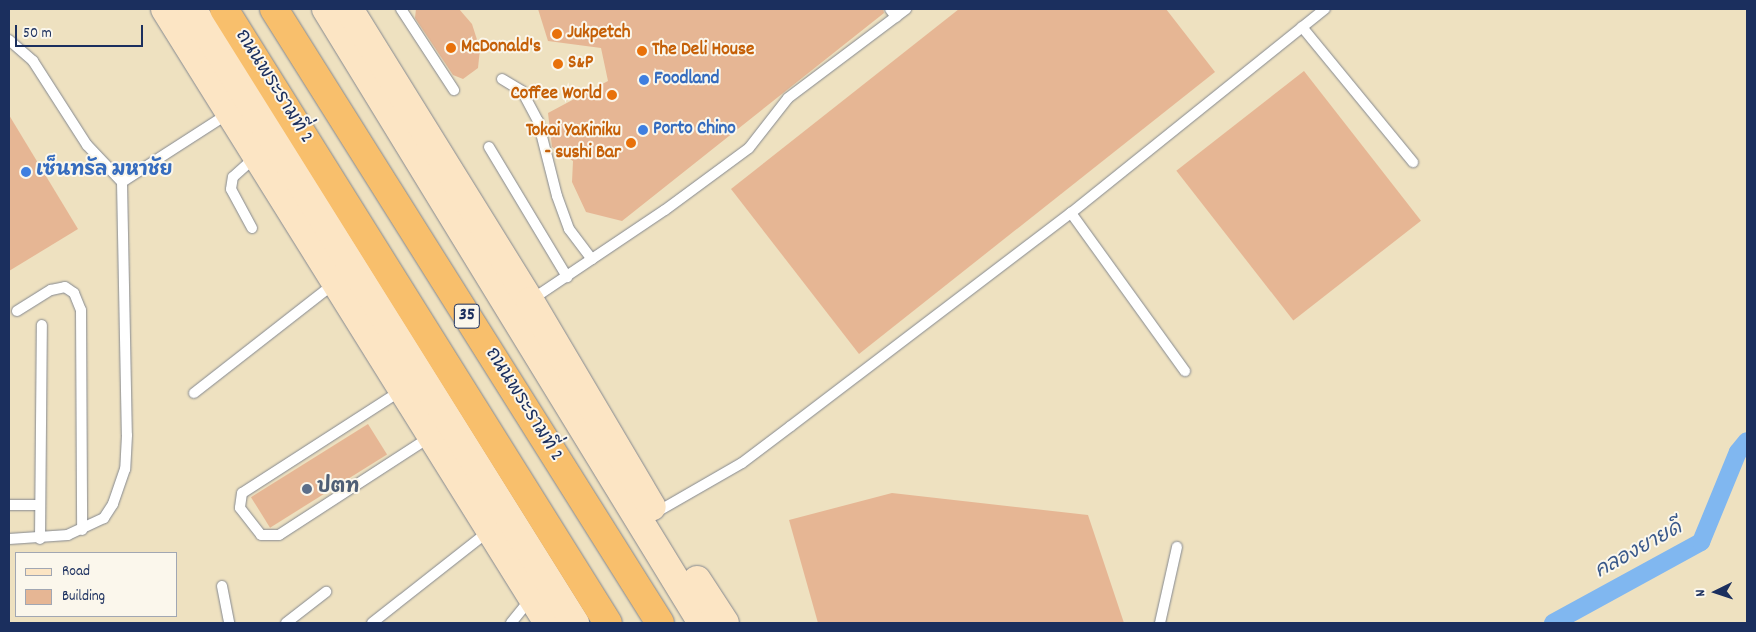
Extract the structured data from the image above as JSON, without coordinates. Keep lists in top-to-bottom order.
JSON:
{
  "streets": {
    "highway": ["ถนนพระรามที่ 2", "35"]
  },
  "water": ["คลองยายดี"],
  "places": [
    "Jukpetch",
    "McDonald's",
    "The Deli House",
    "S&P",
    "Foodland",
    "Coffee World",
    "Porto Chino",
    "Tokai YaKiniku - sushi Bar",
    "เซ็นทรัล มหาชัย",
    "ปตท"
  ],
  "legend": ["Road", "Building"],
  "scale_bar": "50 m",
  "north": "left"
}
